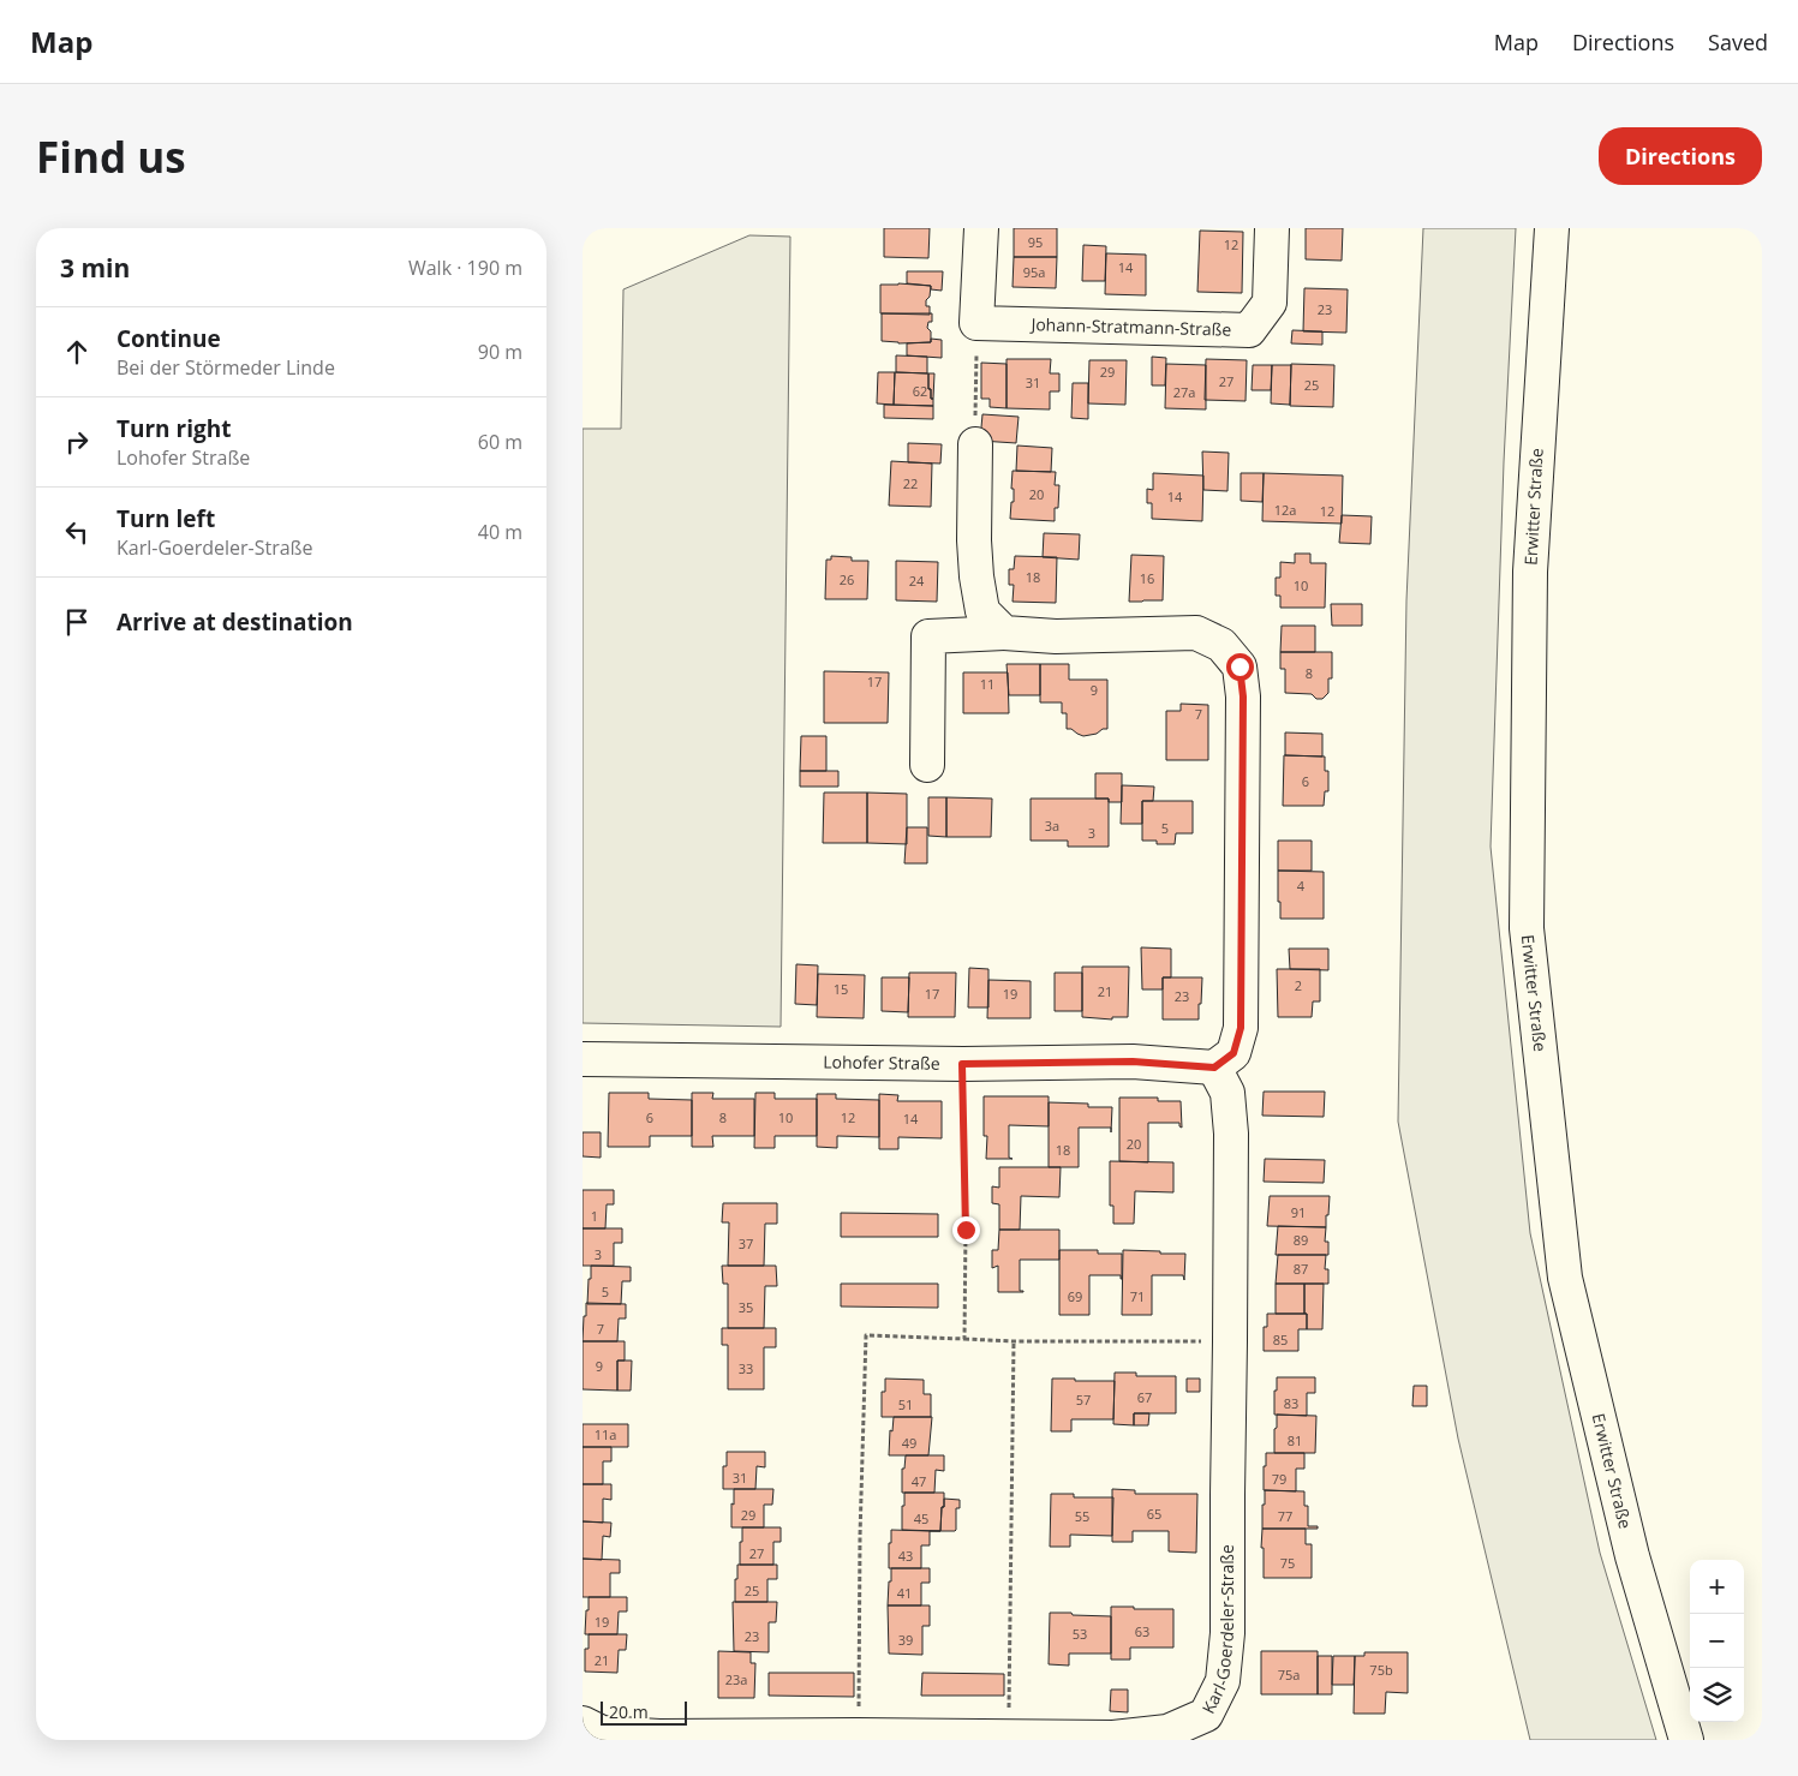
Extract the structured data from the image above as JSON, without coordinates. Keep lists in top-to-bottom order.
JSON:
{
  "streets": {
    "street": [
      "Johann-Stratmann-Straße",
      "Erwitter Straße",
      "Lohofer Straße",
      "Karl-Goerdeler-Straße"
    ]
  },
  "crossings": [
    ["Lohofer Straße", "Karl-Goerdeler-Straße"]
  ],
  "house_numbers": [
    "95",
    "12",
    "14",
    "95a",
    "23",
    "29",
    "27",
    "31",
    "25",
    "62",
    "27a",
    "22",
    "20",
    "14",
    "12a",
    "12",
    "18",
    "16",
    "26",
    "24",
    "10",
    "8",
    "17",
    "11",
    "9",
    "7",
    "6",
    "3a",
    "5",
    "3",
    "4",
    "2",
    "15",
    "21",
    "17",
    "19",
    "23",
    "6",
    "8",
    "10",
    "12",
    "14",
    "20",
    "18",
    "91",
    "1",
    "89",
    "37",
    "3",
    "87",
    "5",
    "69",
    "71",
    "35",
    "7",
    "85",
    "9",
    "33",
    "67",
    "57",
    "83",
    "51",
    "11a",
    "81",
    "49",
    "31",
    "79",
    "47",
    "65",
    "29",
    "55",
    "77",
    "45",
    "27",
    "43",
    "75",
    "25",
    "41",
    "19",
    "63",
    "53",
    "23",
    "39",
    "21",
    "75b",
    "75a",
    "23a"
  ],
  "scale_bar": "20 m",
  "page": {
    "header": "Map",
    "nav": ["Map", "Directions", "Saved"],
    "buttons": "Directions",
    "title": "Find us",
    "heading": ["3 min", "Walk · 190 m"],
    "list": [
      ["Continue", "Bei der Störmeder Linde", "90 m"],
      ["Turn right", "Lohofer Straße", "60 m"],
      ["Turn left", "Karl-Goerdeler-Straße", "40 m"],
      "Arrive at destination"
    ],
    "map_buttons": ["+", "−"],
    "scale": "20 m"
  }
}
